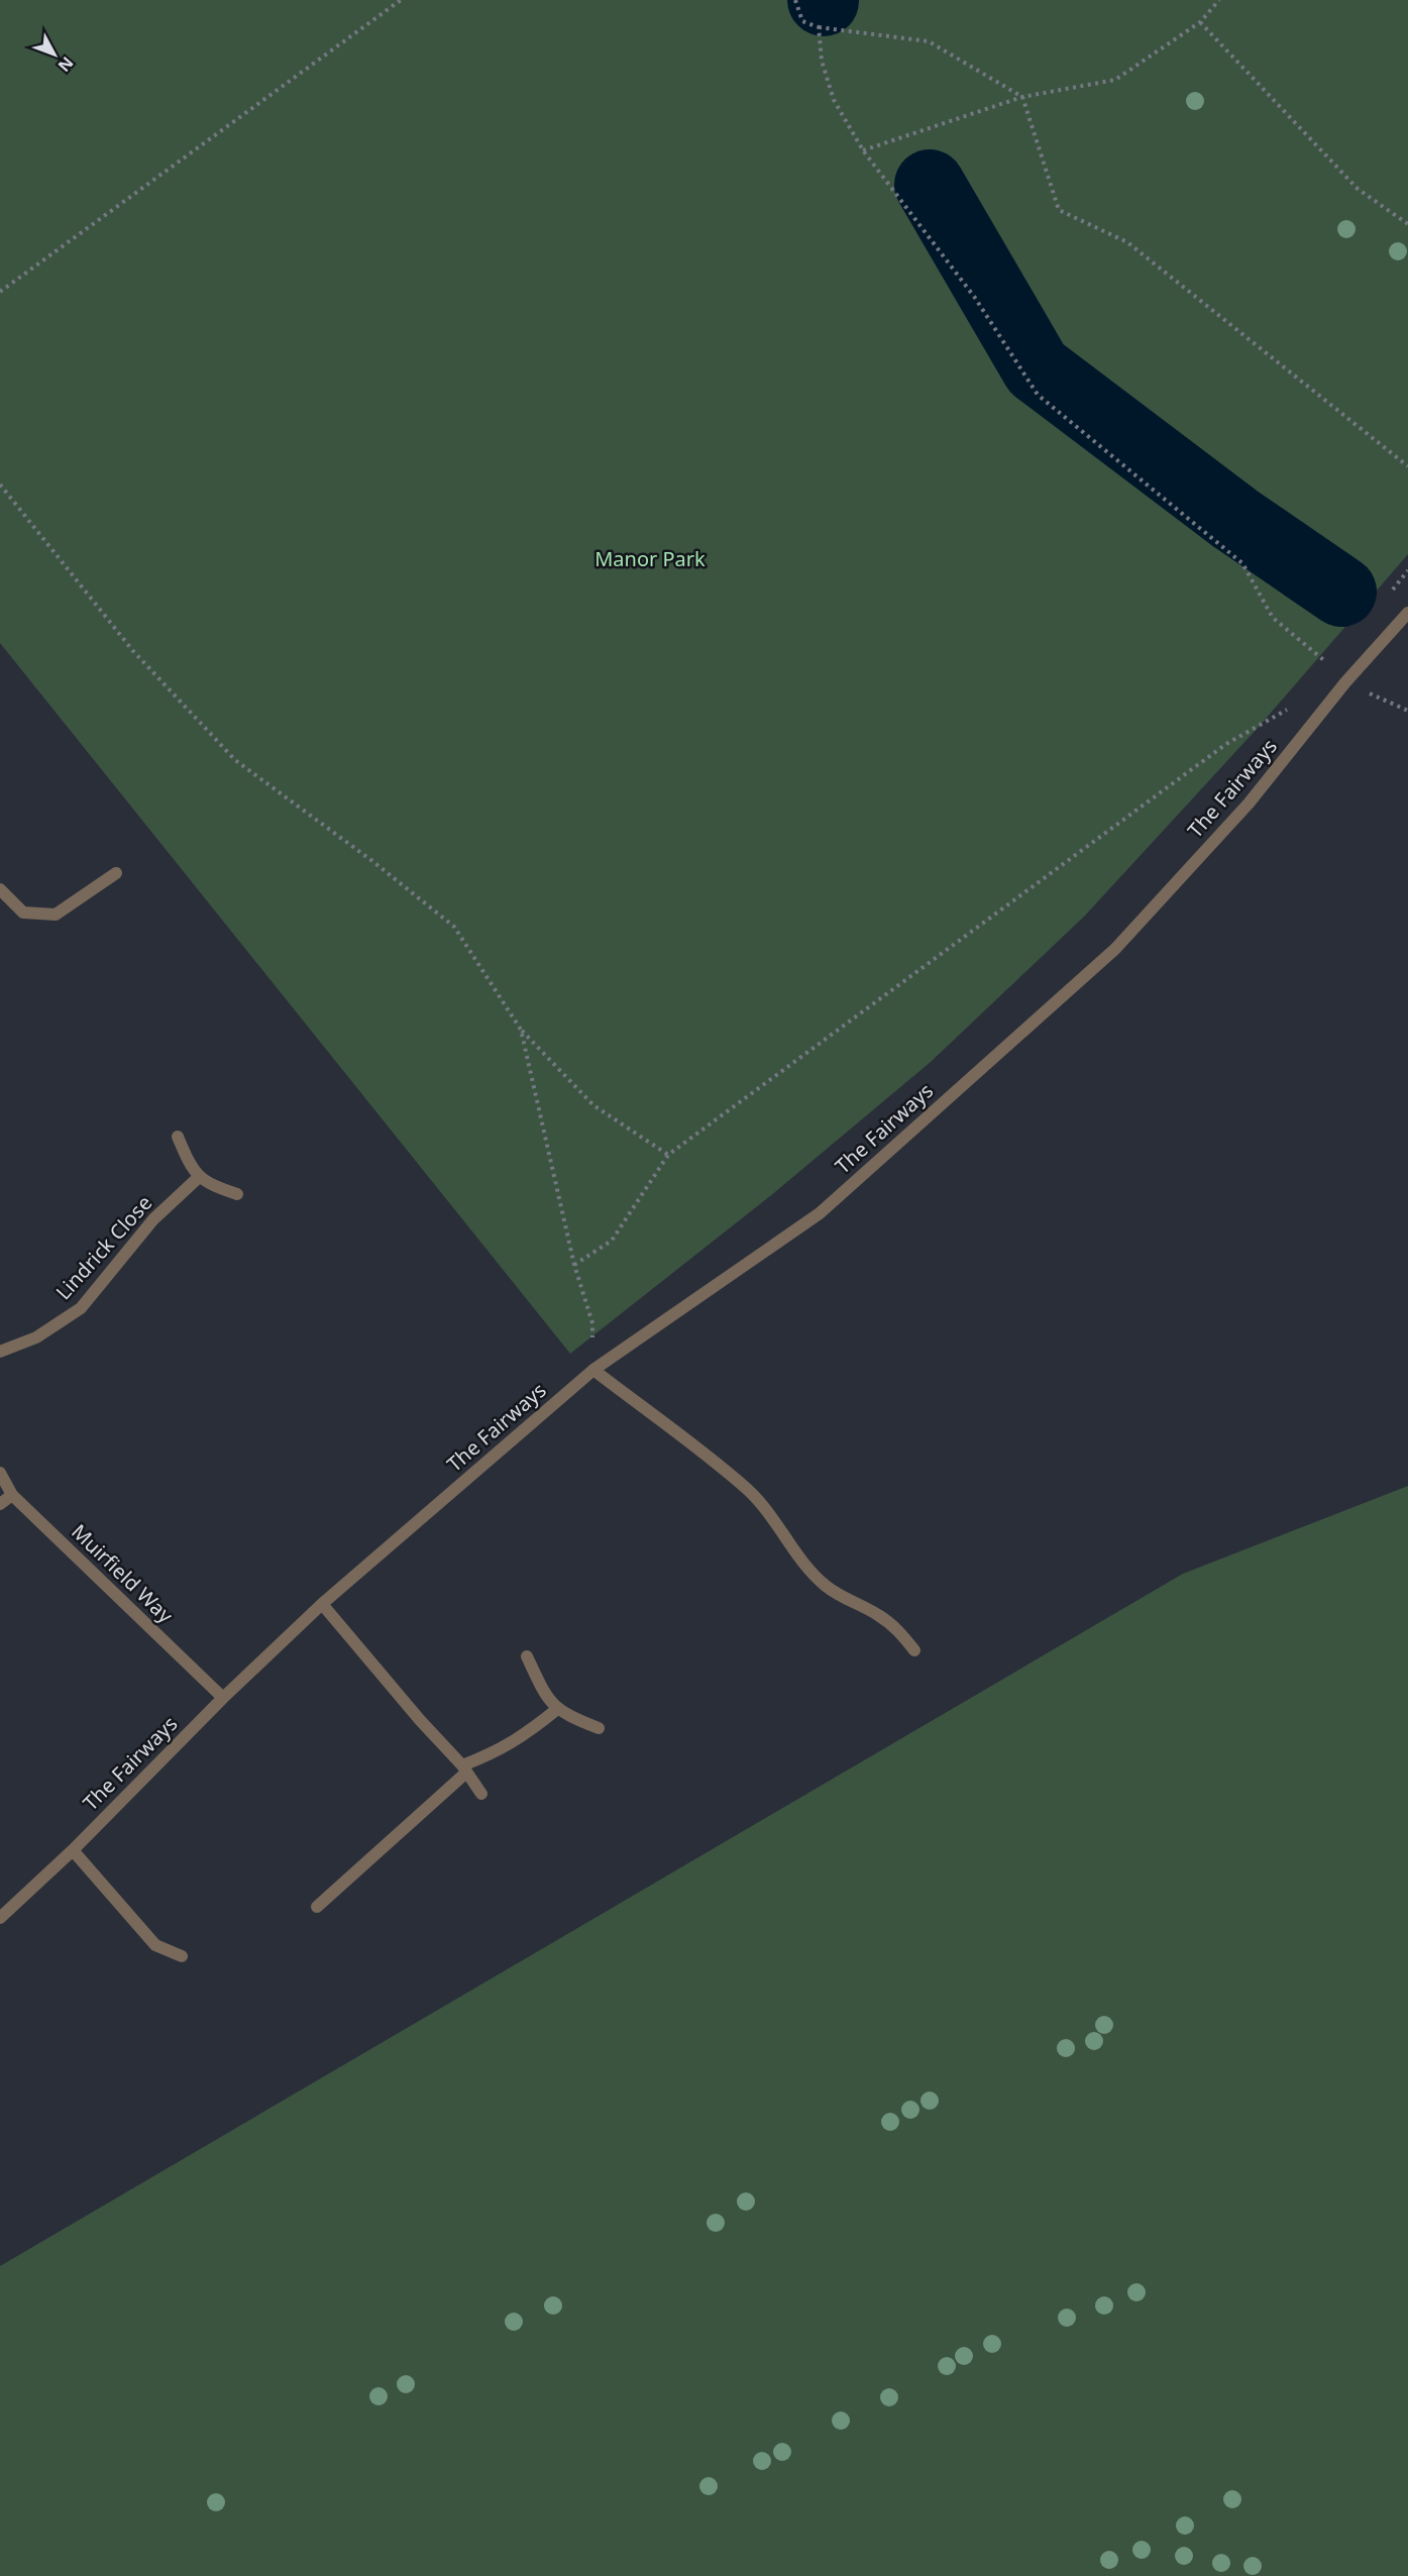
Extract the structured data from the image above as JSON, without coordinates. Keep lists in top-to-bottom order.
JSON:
{
  "streets": {
    "street": ["The Fairways", "Lindrick Close", "Muirfield Way"]
  },
  "crossings": [
    ["The Fairways", "Muirfield Way"]
  ],
  "parks": ["Manor Park"],
  "north": "bottom right"
}
